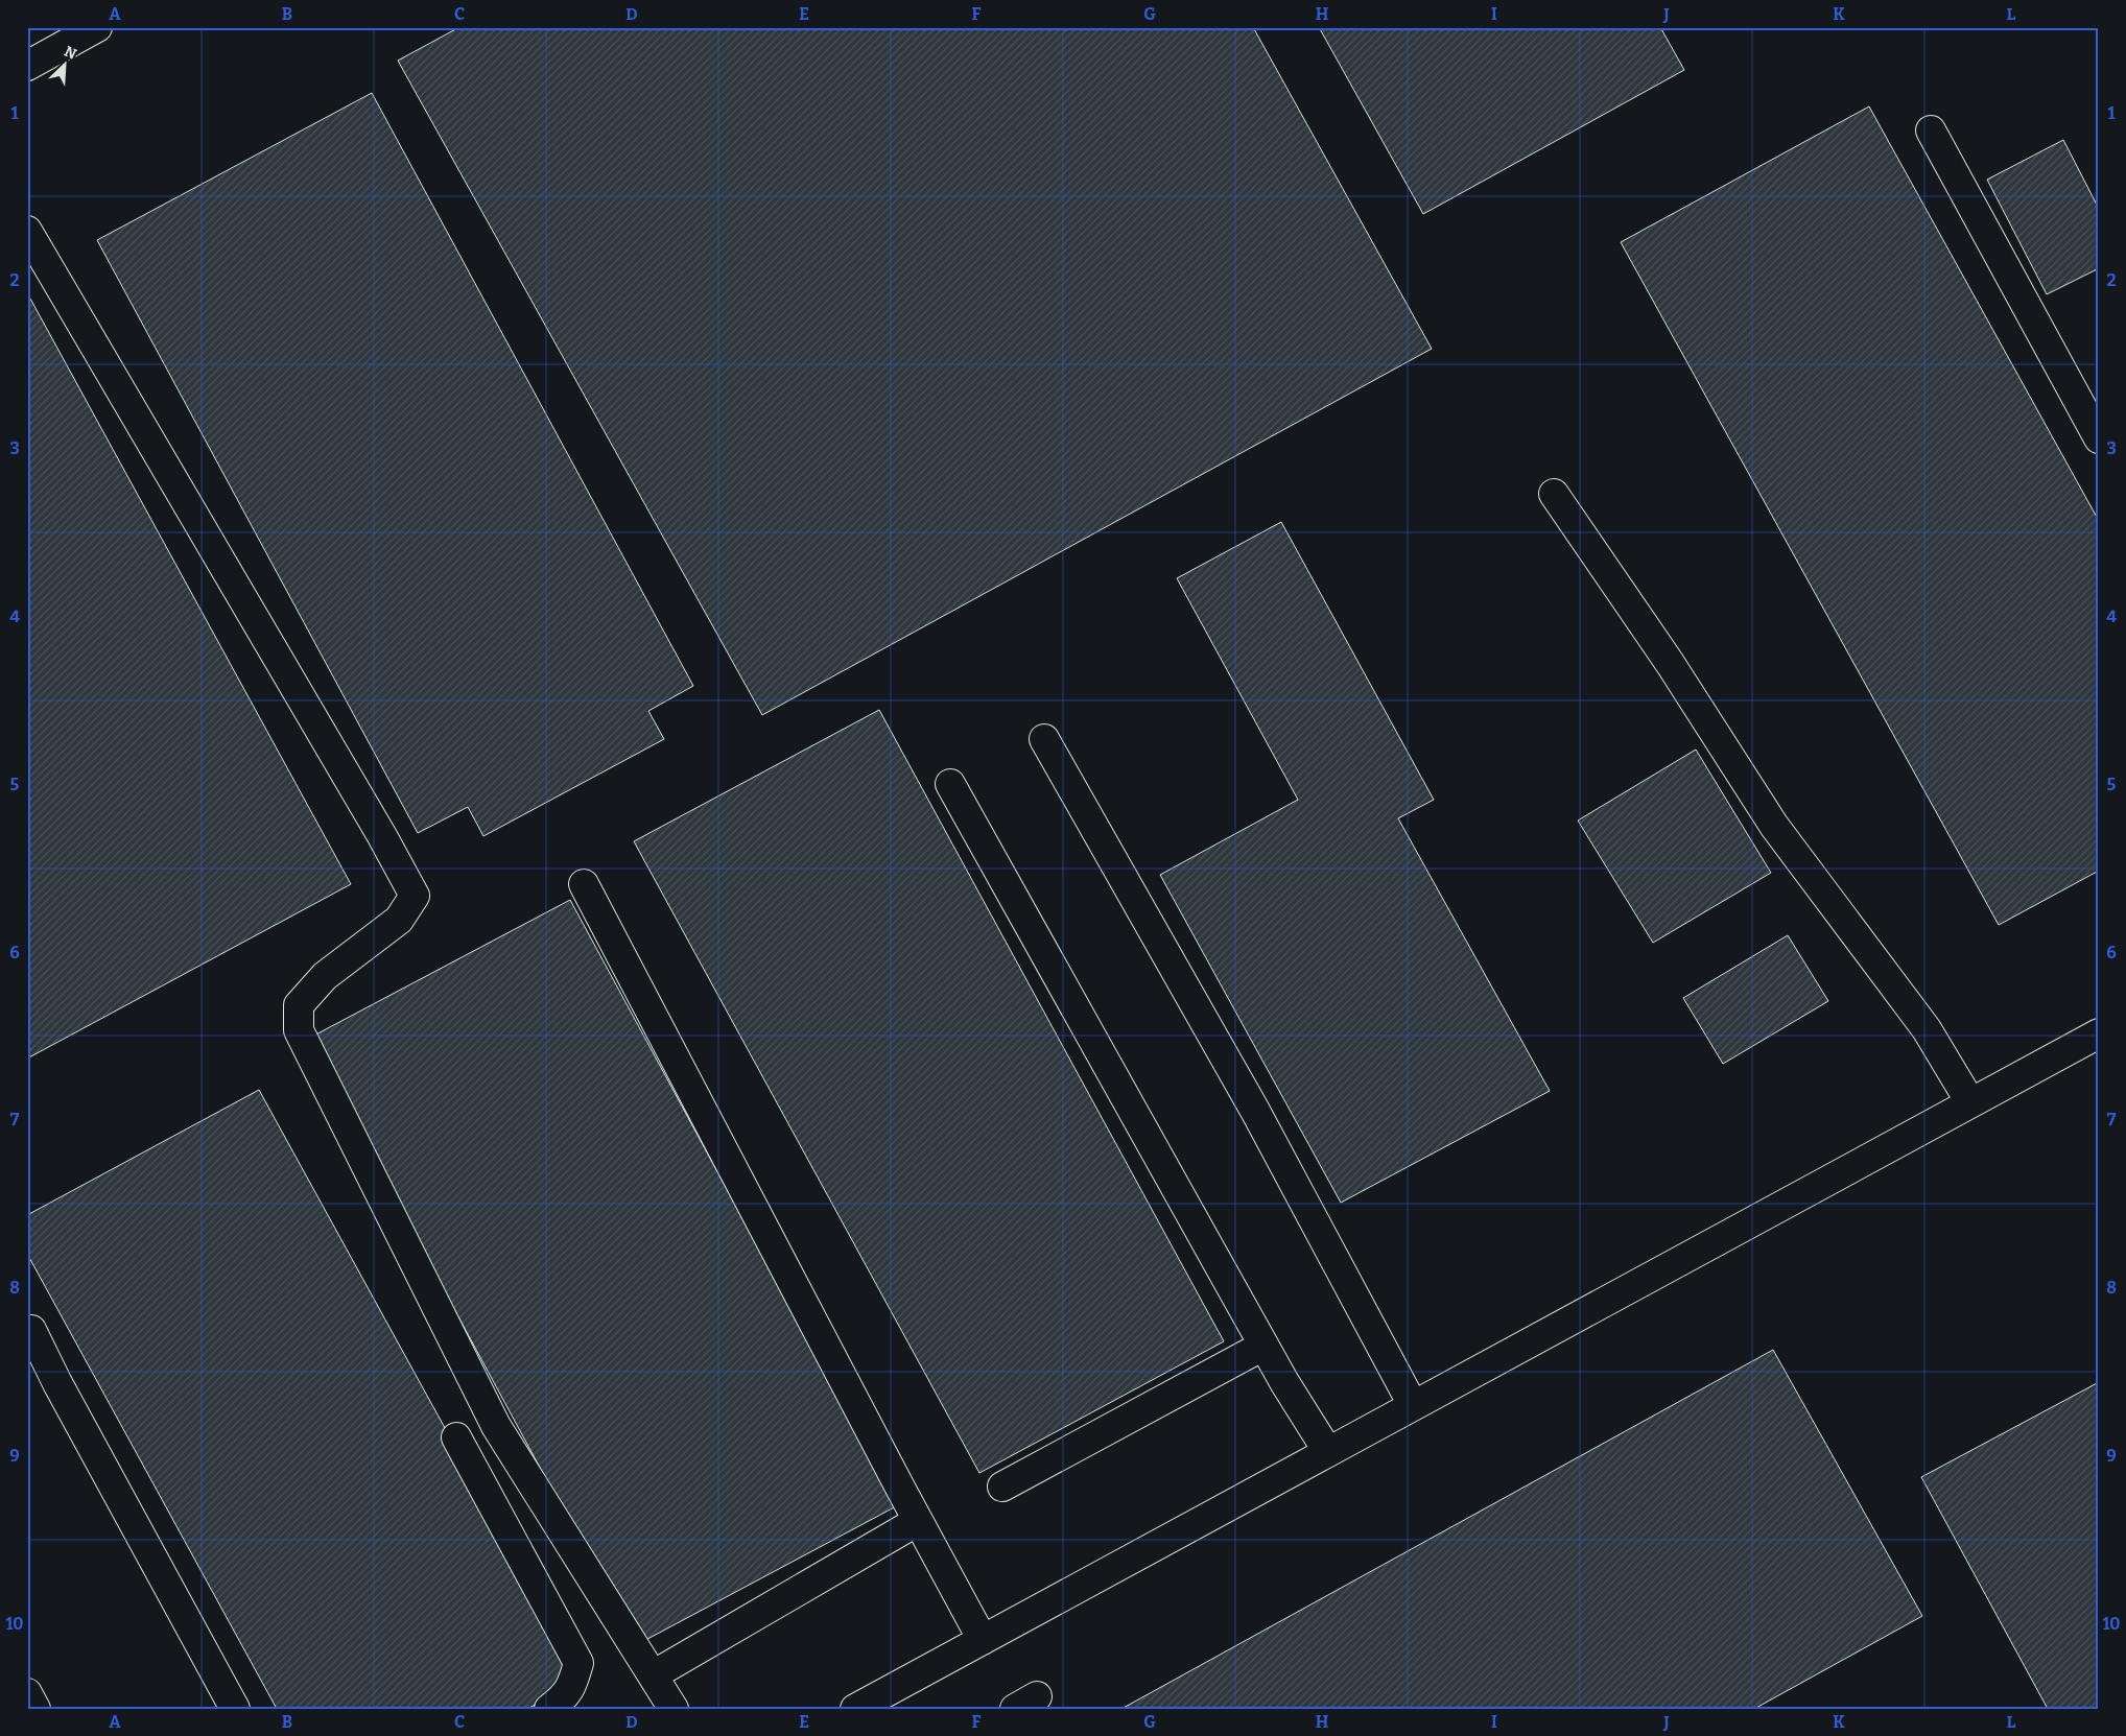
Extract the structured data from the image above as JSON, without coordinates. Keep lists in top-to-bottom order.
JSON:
{
  "north": "top right",
  "grid": {
    "columns": [
      "A",
      "B",
      "C",
      "D",
      "E",
      "F",
      "G",
      "H",
      "I",
      "J",
      "K",
      "L"
    ],
    "rows": [
      "1",
      "2",
      "3",
      "4",
      "5",
      "6",
      "7",
      "8",
      "9",
      "10"
    ]
  }
}
